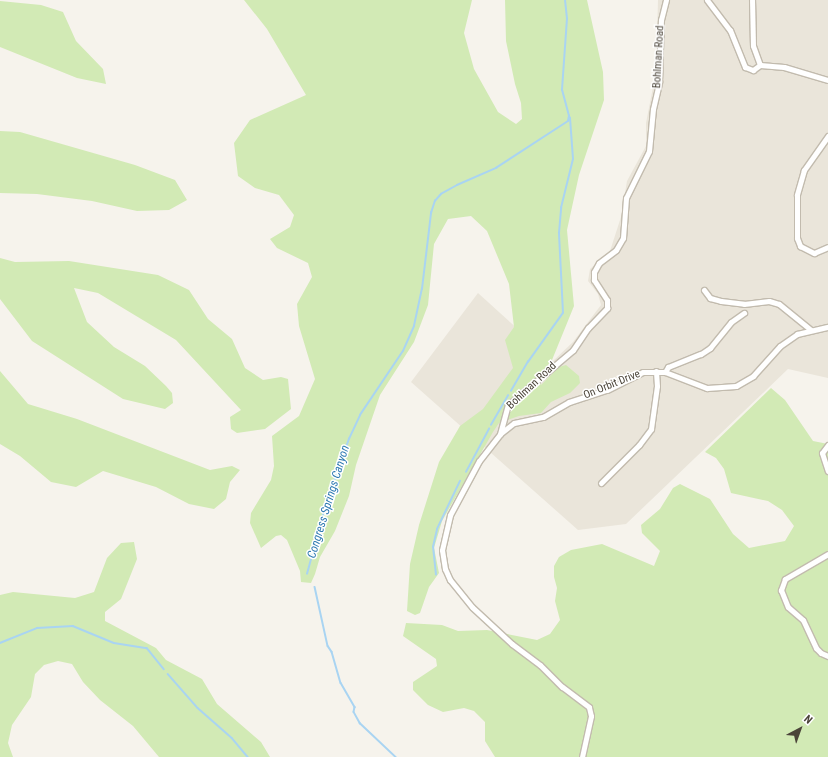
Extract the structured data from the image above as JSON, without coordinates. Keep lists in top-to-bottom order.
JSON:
{
  "streets": {
    "street": ["Bohlman Road", "On Orbit Drive"]
  },
  "crossings": [
    ["Bohlman Road", "On Orbit Drive"]
  ],
  "water": ["Congress Springs Canyon"],
  "north": "top right"
}
